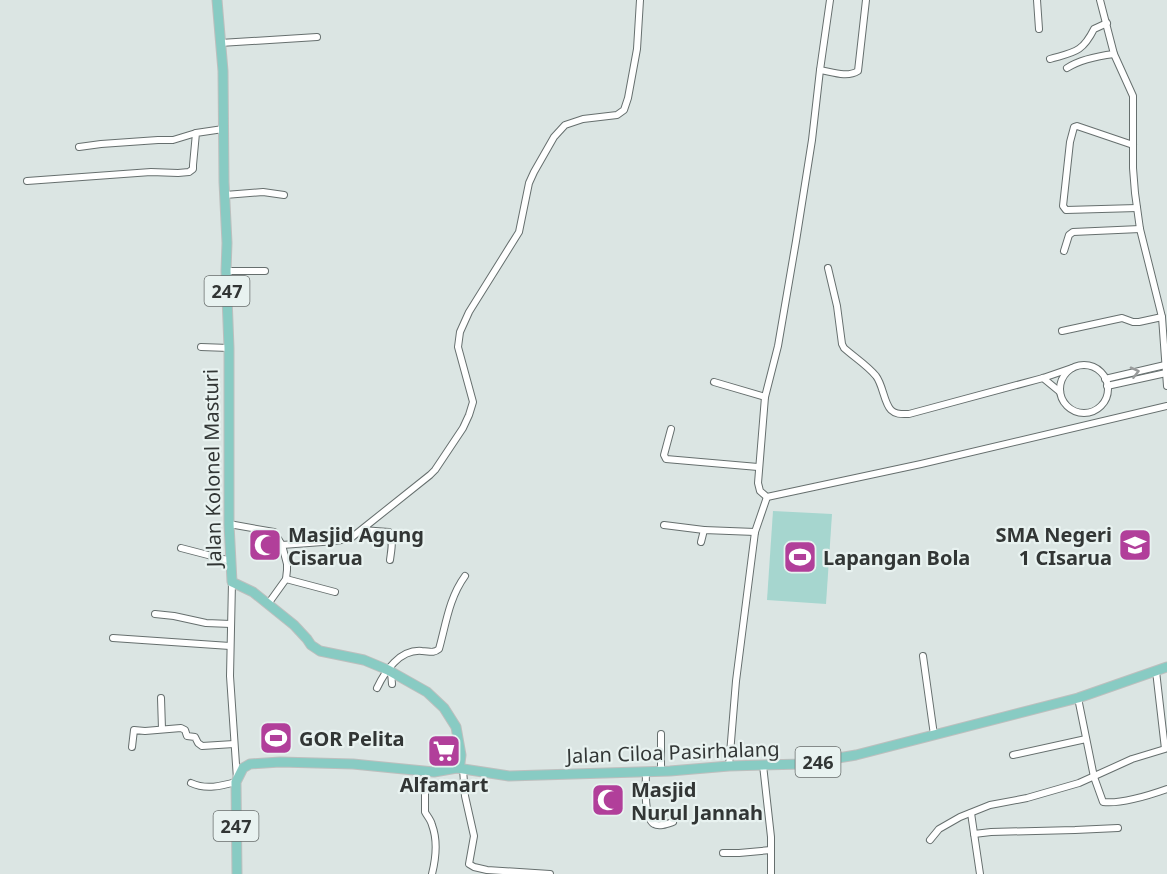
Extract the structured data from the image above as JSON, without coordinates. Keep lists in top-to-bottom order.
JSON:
{
  "streets": {
    "main road": [
      "247",
      "Jalan Kolonel Masturi",
      "Jalan Ciloa Pasirhalang",
      "246"
    ]
  },
  "crossings": [
    ["Jalan Kolonel Masturi", "Jalan Ciloa Pasirhalang"]
  ],
  "places": {
    "mosque": ["Masjid Agung Cisarua", "Masjid Nurul Jannah"],
    "school or university": ["SMA Negeri 1 CIsarua"],
    "sports": ["Lapangan Bola", "GOR Pelita"],
    "supermarket": ["Alfamart"]
  }
}
